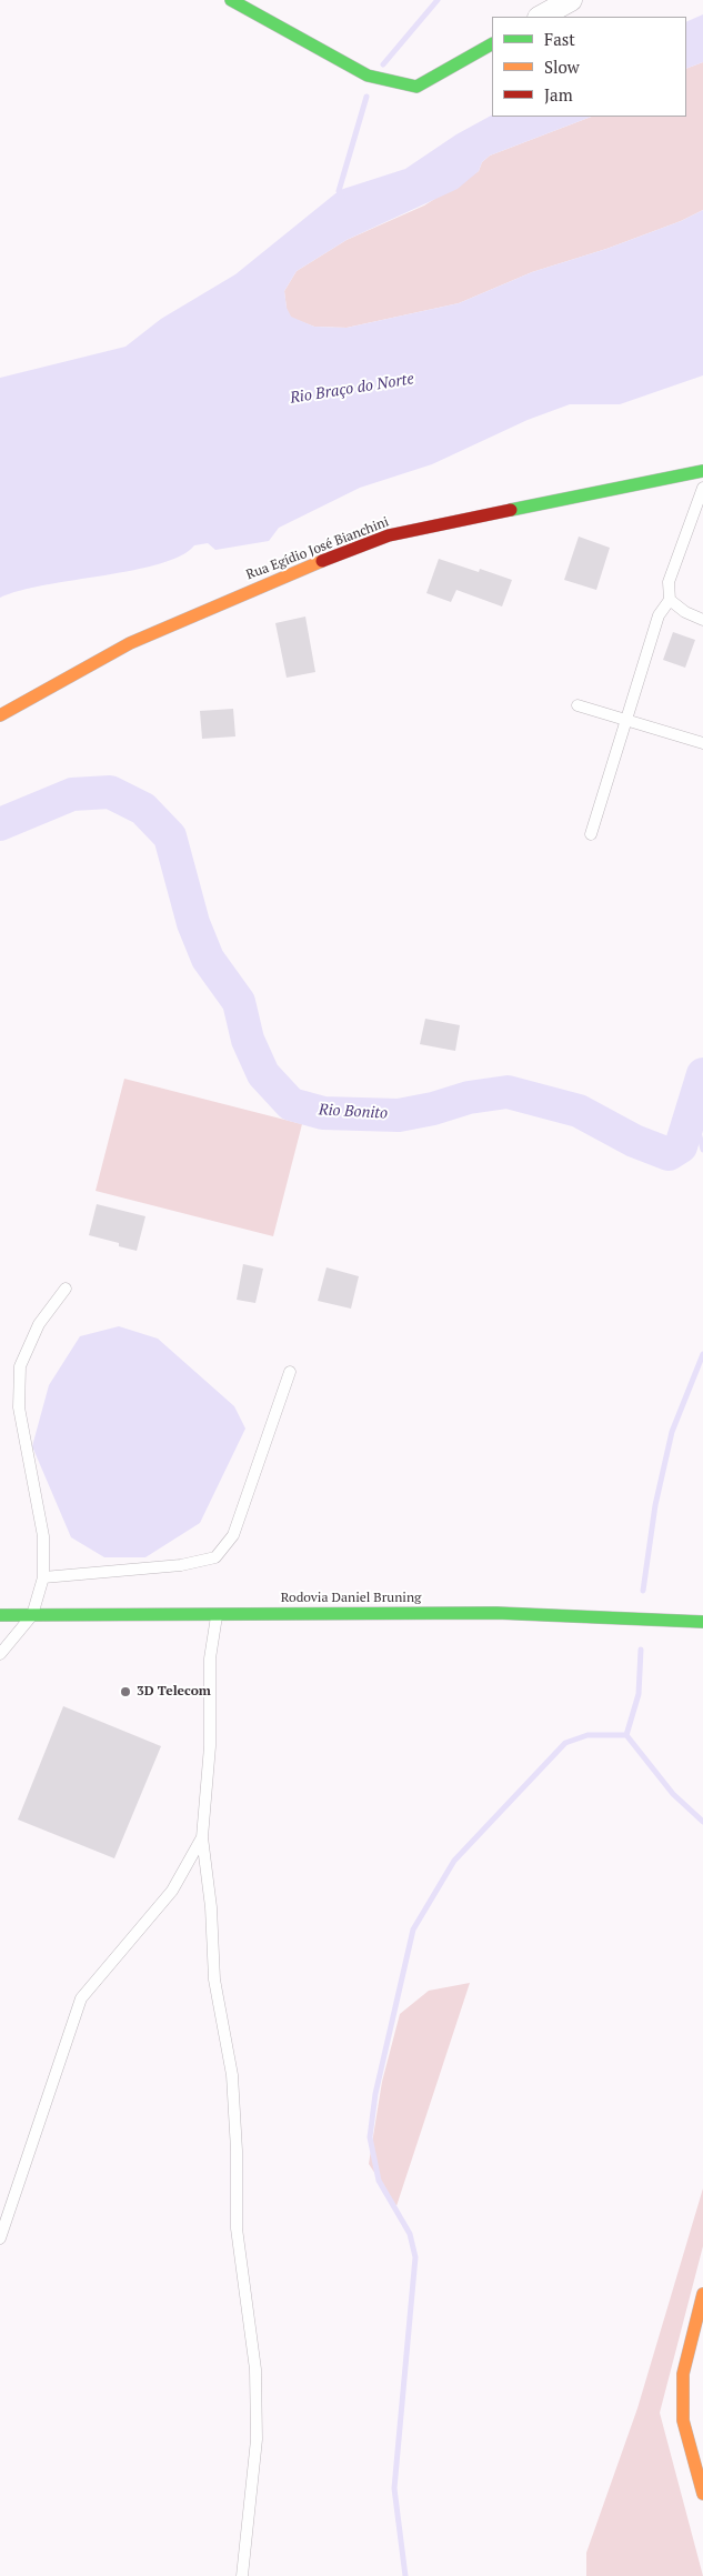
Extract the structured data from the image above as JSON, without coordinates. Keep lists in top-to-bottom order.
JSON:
{
  "streets": {
    "street": ["Rua Egídio José Bianchini", "Rodovia Daniel Bruning"]
  },
  "water": ["Rio Braço do Norte", "Rio Bonito"],
  "places": ["3D Telecom"],
  "legend": ["Fast", "Slow", "Jam"]
}
